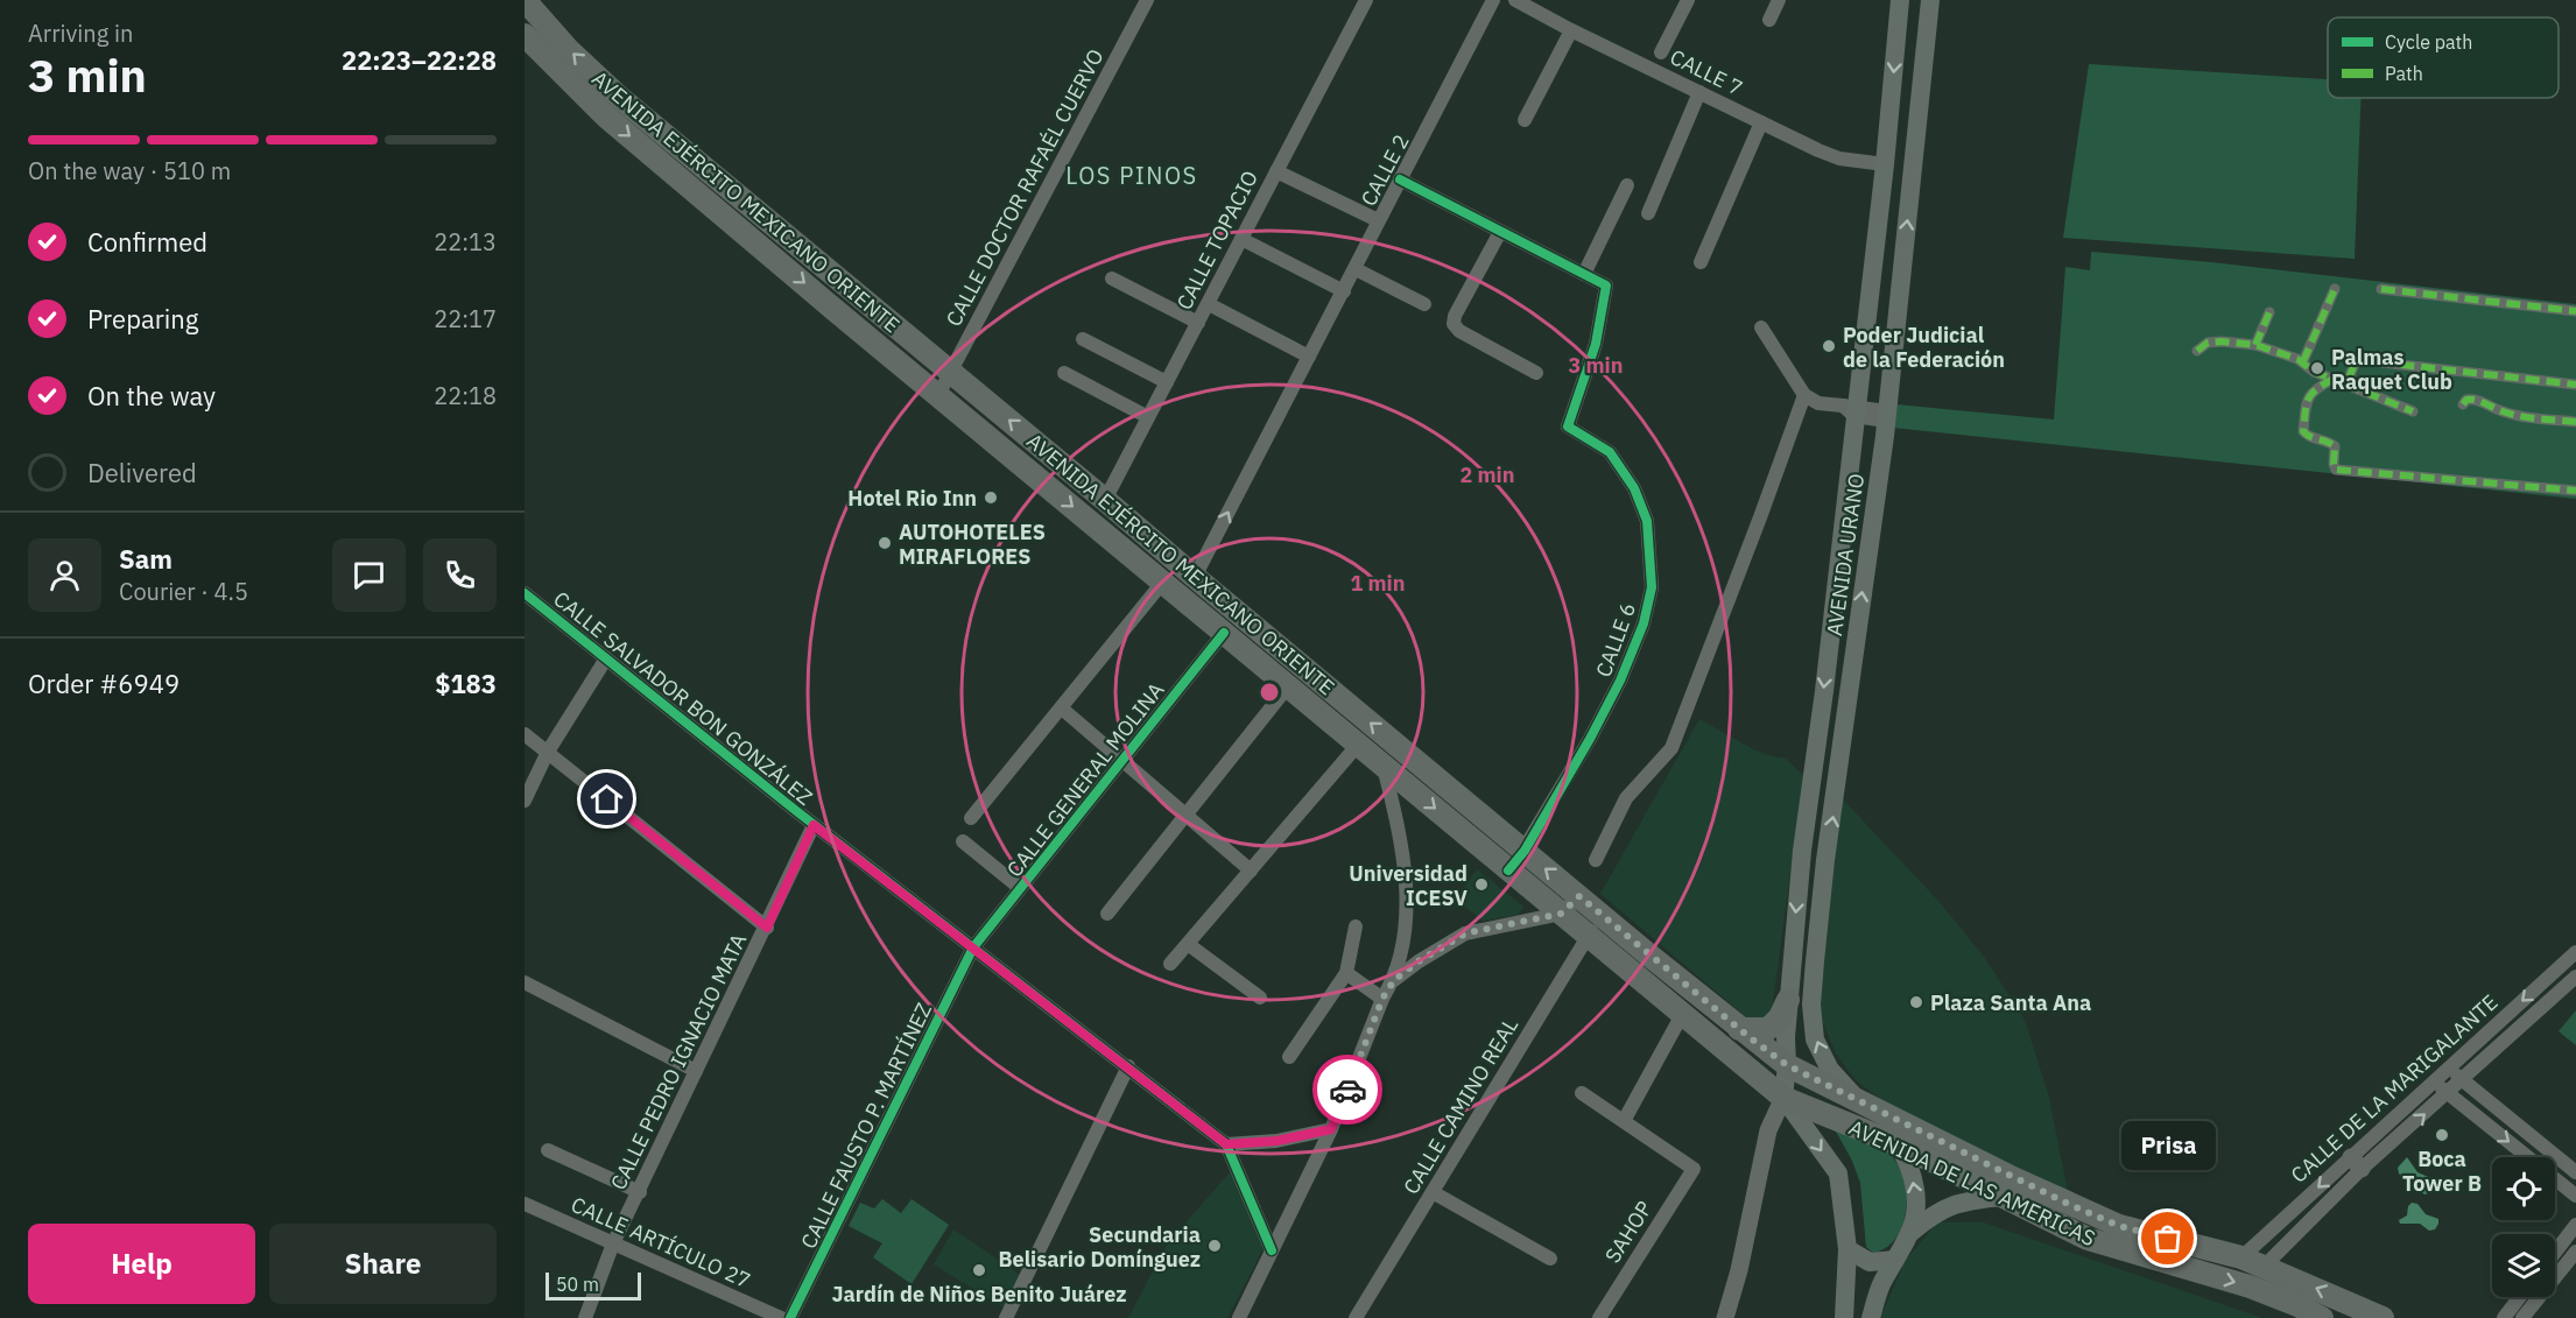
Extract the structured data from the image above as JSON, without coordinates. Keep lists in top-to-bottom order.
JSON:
{
  "streets": {
    "main road": ["AVENIDA EJÉRCITO MEXICANO ORIENTE", "AVENIDA URANO", "AVENIDA DE LAS AMERICAS"],
    "street": [
      "CALLE 7",
      "CALLE 2",
      "CALLE DOCTOR RAFAÉL CUERVO",
      "CALLE TOPACIO",
      "CALLE 6",
      "CALLE SALVADOR BON GONZÁLEZ",
      "CALLE GENERAL MOLINA",
      "CALLE PEDRO IGNACIO MATA",
      "CALLE DE LA MARIGALANTE",
      "CALLE CAMINO REAL",
      "CALLE FAUSTO P. MARTÍNEZ",
      "SAHOP",
      "CALLE ARTÍCULO 27"
    ]
  },
  "crossings": [
    ["CALLE 7", "AVENIDA URANO"],
    ["CALLE 2", "AVENIDA EJÉRCITO MEXICANO ORIENTE"],
    ["CALLE 2", "CALLE 6"],
    ["CALLE DOCTOR RAFAÉL CUERVO", "AVENIDA EJÉRCITO MEXICANO ORIENTE"],
    ["AVENIDA EJÉRCITO MEXICANO ORIENTE", "CALLE TOPACIO"],
    ["AVENIDA EJÉRCITO MEXICANO ORIENTE", "AVENIDA URANO"],
    ["AVENIDA EJÉRCITO MEXICANO ORIENTE", "CALLE 6"],
    ["AVENIDA EJÉRCITO MEXICANO ORIENTE", "CALLE GENERAL MOLINA"],
    ["AVENIDA EJÉRCITO MEXICANO ORIENTE", "CALLE CAMINO REAL"],
    ["AVENIDA EJÉRCITO MEXICANO ORIENTE", "AVENIDA DE LAS AMERICAS"],
    ["AVENIDA URANO", "AVENIDA DE LAS AMERICAS"],
    ["CALLE SALVADOR BON GONZÁLEZ", "CALLE GENERAL MOLINA"],
    ["CALLE SALVADOR BON GONZÁLEZ", "CALLE PEDRO IGNACIO MATA"],
    ["CALLE SALVADOR BON GONZÁLEZ", "CALLE FAUSTO P. MARTÍNEZ"],
    ["CALLE GENERAL MOLINA", "CALLE FAUSTO P. MARTÍNEZ"],
    ["CALLE PEDRO IGNACIO MATA", "CALLE ARTÍCULO 27"],
    ["CALLE DE LA MARIGALANTE", "AVENIDA DE LAS AMERICAS"]
  ],
  "one_way": ["CALLE 2"],
  "districts": ["LOS PINOS"],
  "places": [
    "Poder Judicial de la Federación",
    "Palmas Raquet Club",
    "Hotel Rio Inn",
    "AUTOHOTELES MIRAFLORES",
    "Universidad ICESV",
    "Plaza Santa Ana",
    "Boca Tower B",
    "Prisa",
    "Secundaria Belisario Domínguez",
    "Jardín de Niños Benito Juárez"
  ],
  "legend": ["Cycle path", "Path"],
  "scale_bar": "50 m",
  "page": {
    "heading": ["3 min", "Arriving in", "22:23–22:28"],
    "panel": [
      "Sam",
      "Courier · 4.5",
      "Order #6949",
      "$183"
    ],
    "bar": "On the way · 510 m",
    "list": [
      ["Confirmed", "22:13"],
      ["Preparing", "22:17"],
      ["On the way", "22:18"],
      "Delivered"
    ],
    "bubble": "Prisa",
    "buttons": ["Help", "Share"],
    "scale": "50 m"
  },
  "rings": ["3 min", "2 min", "1 min"]
}
